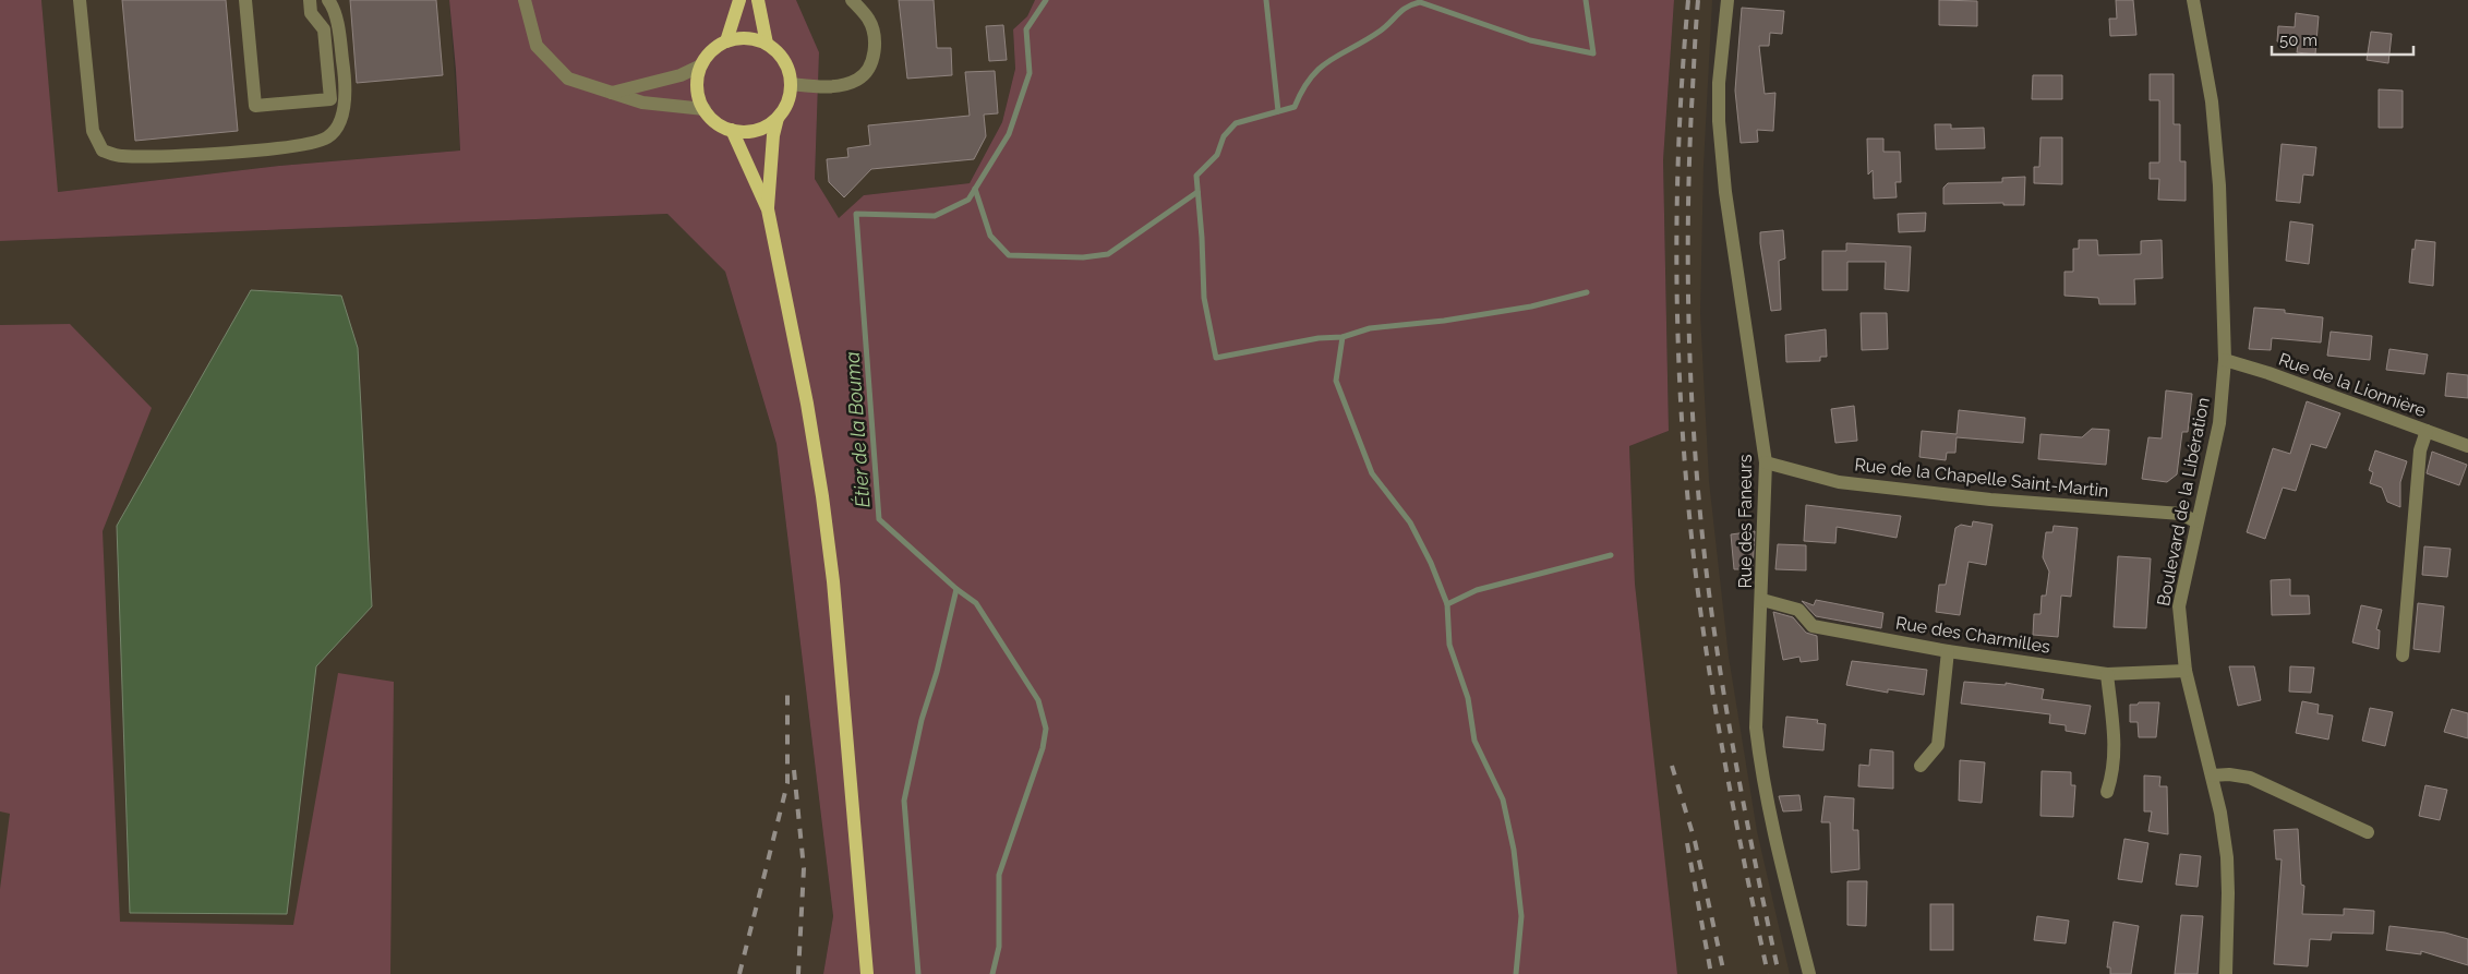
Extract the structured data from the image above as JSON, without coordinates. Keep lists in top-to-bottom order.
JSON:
{
  "streets": {
    "street": [
      "Rue de la Lionnière",
      "Rue de la Chapelle Saint-Martin",
      "Boulevard de la Libération",
      "Rue des Faneurs",
      "Rue des Charmilles"
    ]
  },
  "crossings": [
    ["Rue de la Lionnière", "Boulevard de la Libération"],
    ["Rue de la Chapelle Saint-Martin", "Boulevard de la Libération"],
    ["Rue de la Chapelle Saint-Martin", "Rue des Faneurs"],
    ["Boulevard de la Libération", "Rue des Charmilles"],
    ["Rue des Faneurs", "Rue des Charmilles"]
  ],
  "water": ["Étier de la Bouma"],
  "scale_bar": "50 m"
}
